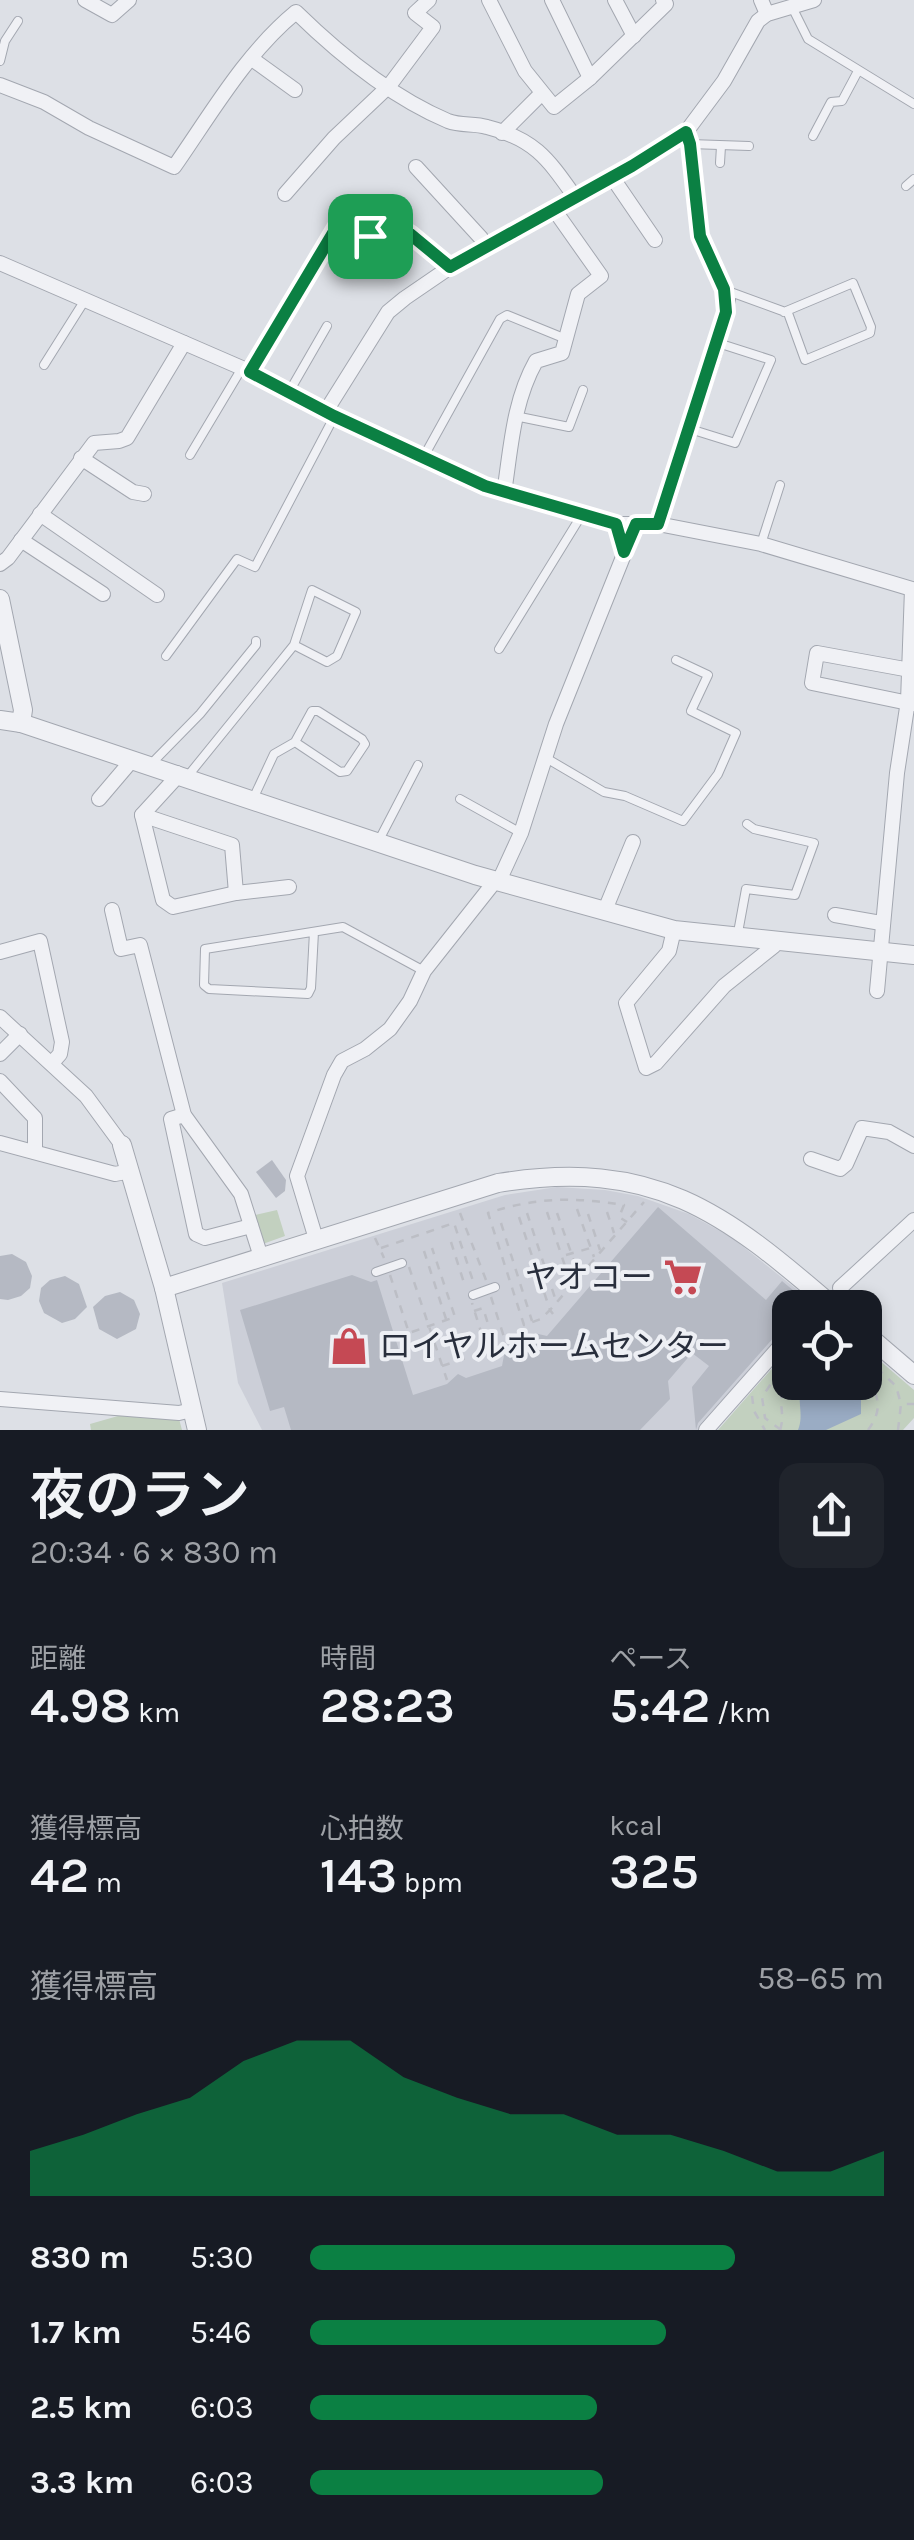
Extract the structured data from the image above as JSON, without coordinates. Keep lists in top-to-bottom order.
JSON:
{
  "places": {
    "supermarket": ["ヤオコー"],
    "shop": ["ロイヤルホームセンター"]
  },
  "page": {
    "heading": ["夜のラン", "20:34 · 6 × 830 m"],
    "stats": [
      ["距離", "4.98 km"],
      ["時間", "28:23"],
      ["ペース", "5:42 /km"],
      ["獲得標高", "42 m"],
      ["心拍数", "143 bpm"],
      ["kcal", "325"]
    ],
    "chart": ["獲得標高", "58–65 m"],
    "list": [
      {
        "name": "830 m",
        "note": "5:30"
      },
      {
        "name": "1.7 km",
        "note": "5:46"
      },
      {
        "name": "2.5 km",
        "note": "6:03"
      },
      {
        "name": "3.3 km",
        "note": "6:03"
      }
    ]
  }
}
